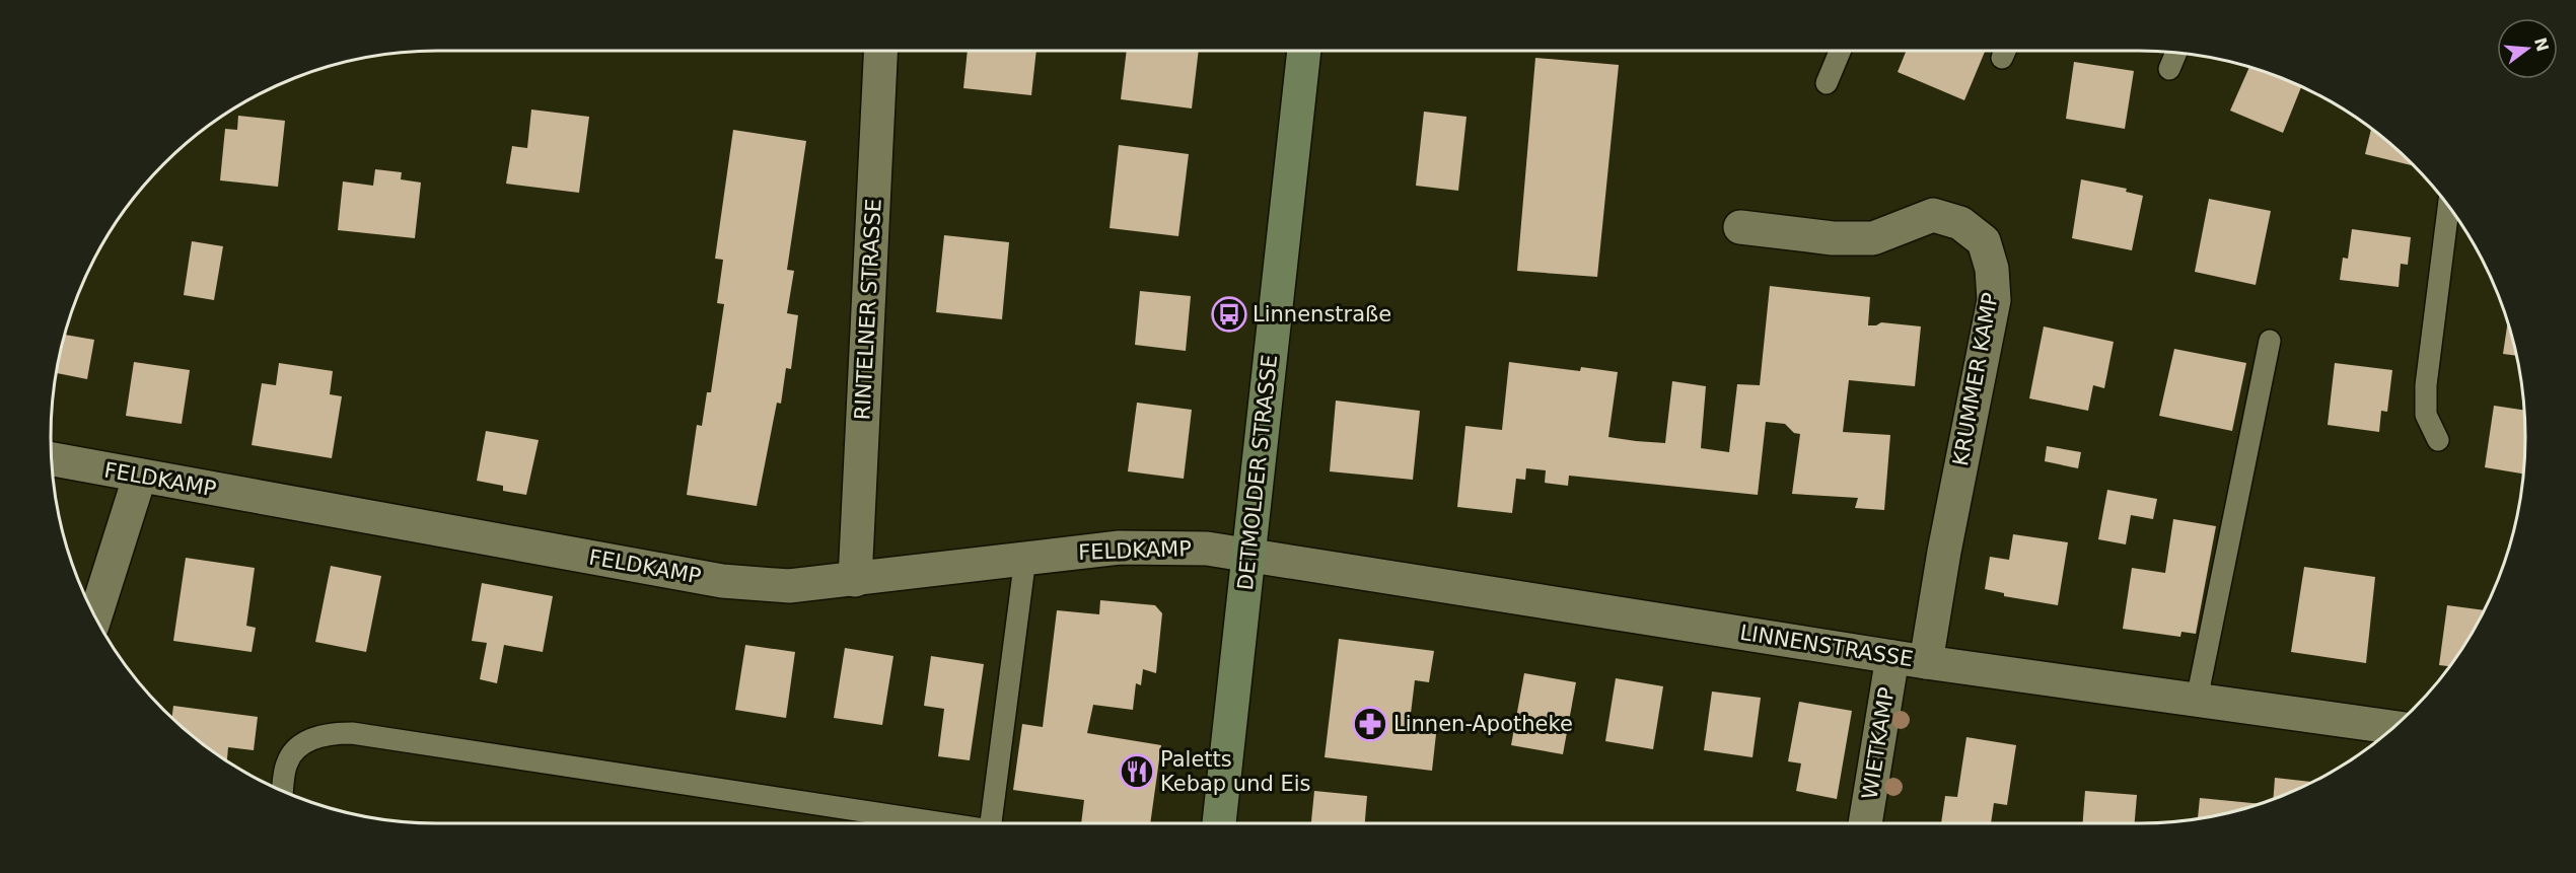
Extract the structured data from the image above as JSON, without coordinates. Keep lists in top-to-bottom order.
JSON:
{
  "streets": {
    "street": [
      "RINTELNER STRASSE",
      "KRUMMER KAMP",
      "DETMOLDER STRASSE",
      "FELDKAMP",
      "LINNENSTRASSE",
      "WIETKAMP"
    ]
  },
  "crossings": [
    ["RINTELNER STRASSE", "FELDKAMP"],
    ["KRUMMER KAMP", "LINNENSTRASSE"],
    ["DETMOLDER STRASSE", "FELDKAMP"],
    ["DETMOLDER STRASSE", "LINNENSTRASSE"],
    ["FELDKAMP", "LINNENSTRASSE"],
    ["LINNENSTRASSE", "WIETKAMP"]
  ],
  "places": {
    "bus stop": ["Linnenstraße"],
    "pharmacy": ["Linnen-Apotheke"],
    "restaurant": ["Paletts Kebap und Eis"]
  },
  "north": "right"
}
